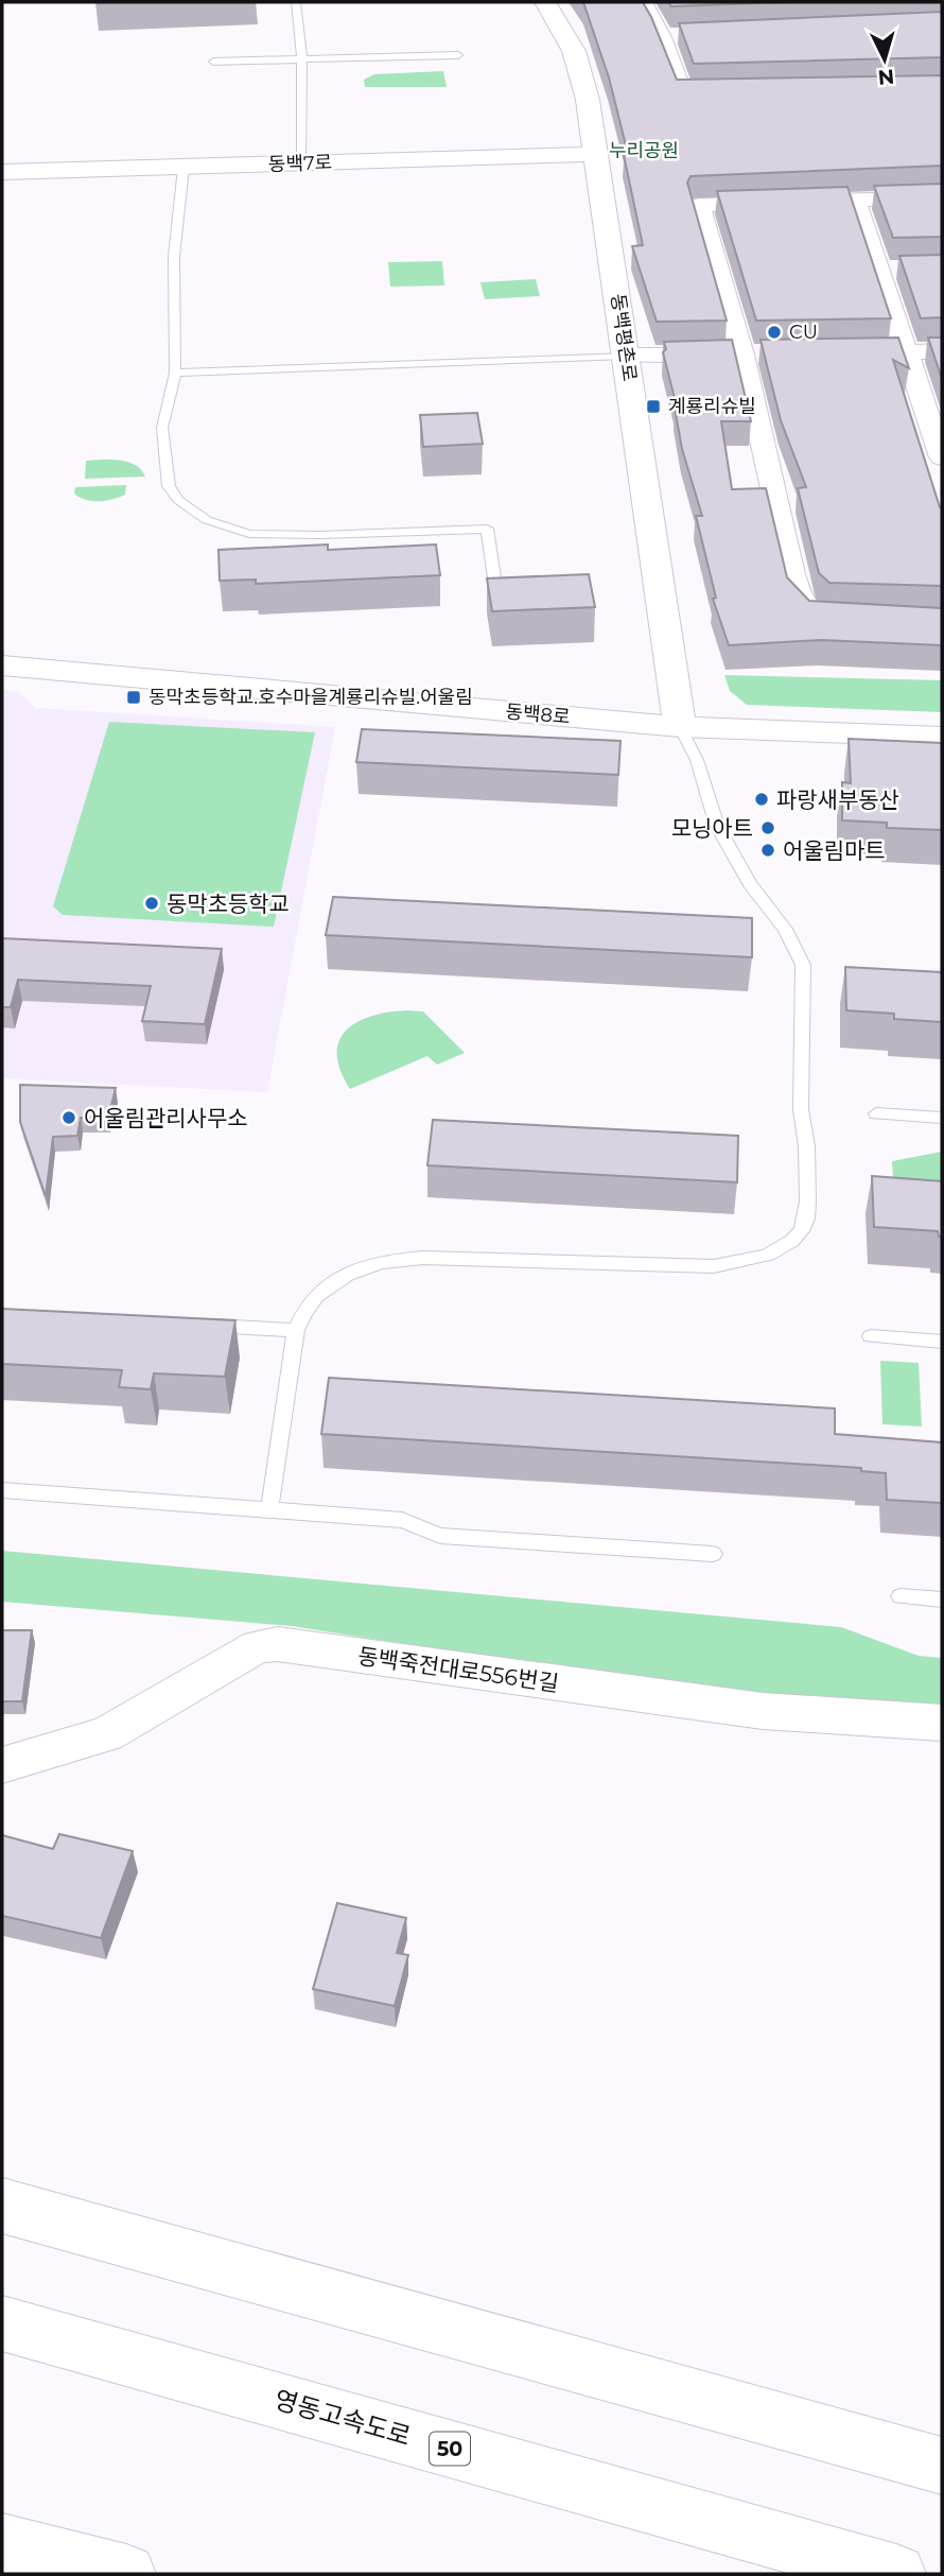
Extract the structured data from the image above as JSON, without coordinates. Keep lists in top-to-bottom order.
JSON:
{
  "streets": {
    "main road": [
      "동백7로",
      "동백평촌로",
      "동백8로",
      "영동고속도로",
      "50"
    ],
    "street": ["동백죽전대로556번길"]
  },
  "crossings": [
    ["동백7로", "동백평촌로"],
    ["동백평촌로", "동백8로"]
  ],
  "parks": ["누리공원"],
  "places": {
    "other": [
      "CU",
      "파랑새부동산",
      "모닝아트",
      "어울림마트",
      "동막초등학교",
      "어울림관리사무소"
    ],
    "transit": ["계룡리슈빌", "동막초등학교.호수마을계룡리슈빌.어울림"]
  },
  "north": "bottom"
}
